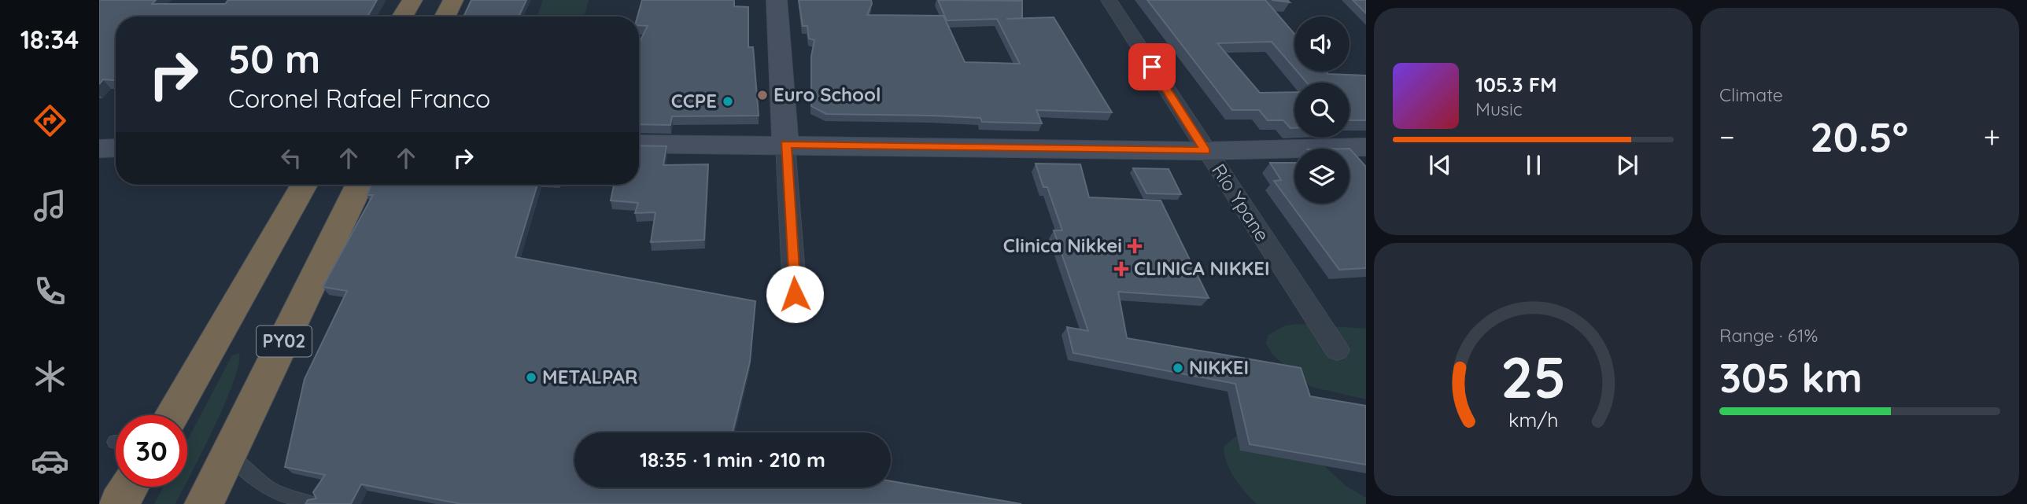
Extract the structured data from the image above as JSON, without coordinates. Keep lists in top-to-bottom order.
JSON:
{
  "streets": {
    "highway": ["PY02"],
    "street": ["Río Ypane"]
  },
  "places": {
    "other": [
      "Euro School",
      "CCPE",
      "NIKKEI",
      "METALPAR"
    ],
    "health": ["Clinica Nikkei", "CLINICA NIKKEI"]
  },
  "page": {
    "tabs": "18:34",
    "tile": [
      "Climate",
      ["Range · 61%", "305 km"]
    ],
    "turn": ["50 m", "Coronel Rafael Franco"],
    "song": ["105.3 FM", "Music"],
    "heat": ["−", "20.5°", "+"],
    "limit": "30",
    "trip": "18:35 · 1 min · 210 m",
    "gauge": ["25", "km/h"]
  }
}
